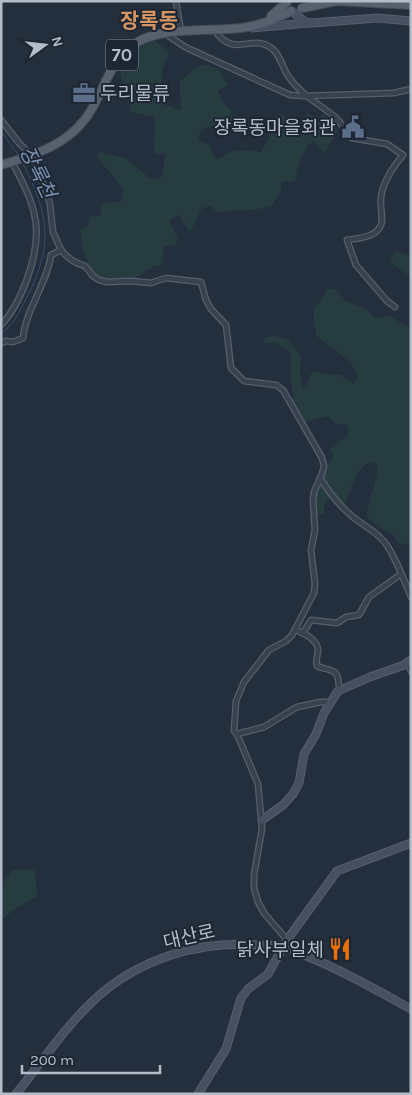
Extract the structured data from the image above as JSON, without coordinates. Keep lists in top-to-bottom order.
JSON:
{
  "streets": {
    "main road": ["70"],
    "street": ["대산로"]
  },
  "districts": ["장록동"],
  "water": ["장록천"],
  "places": {
    "office": ["두리물류"],
    "public building": ["장록동마을회관"],
    "restaurant": ["닭사부일체"]
  },
  "scale_bar": "200 m",
  "north": "right"
}
